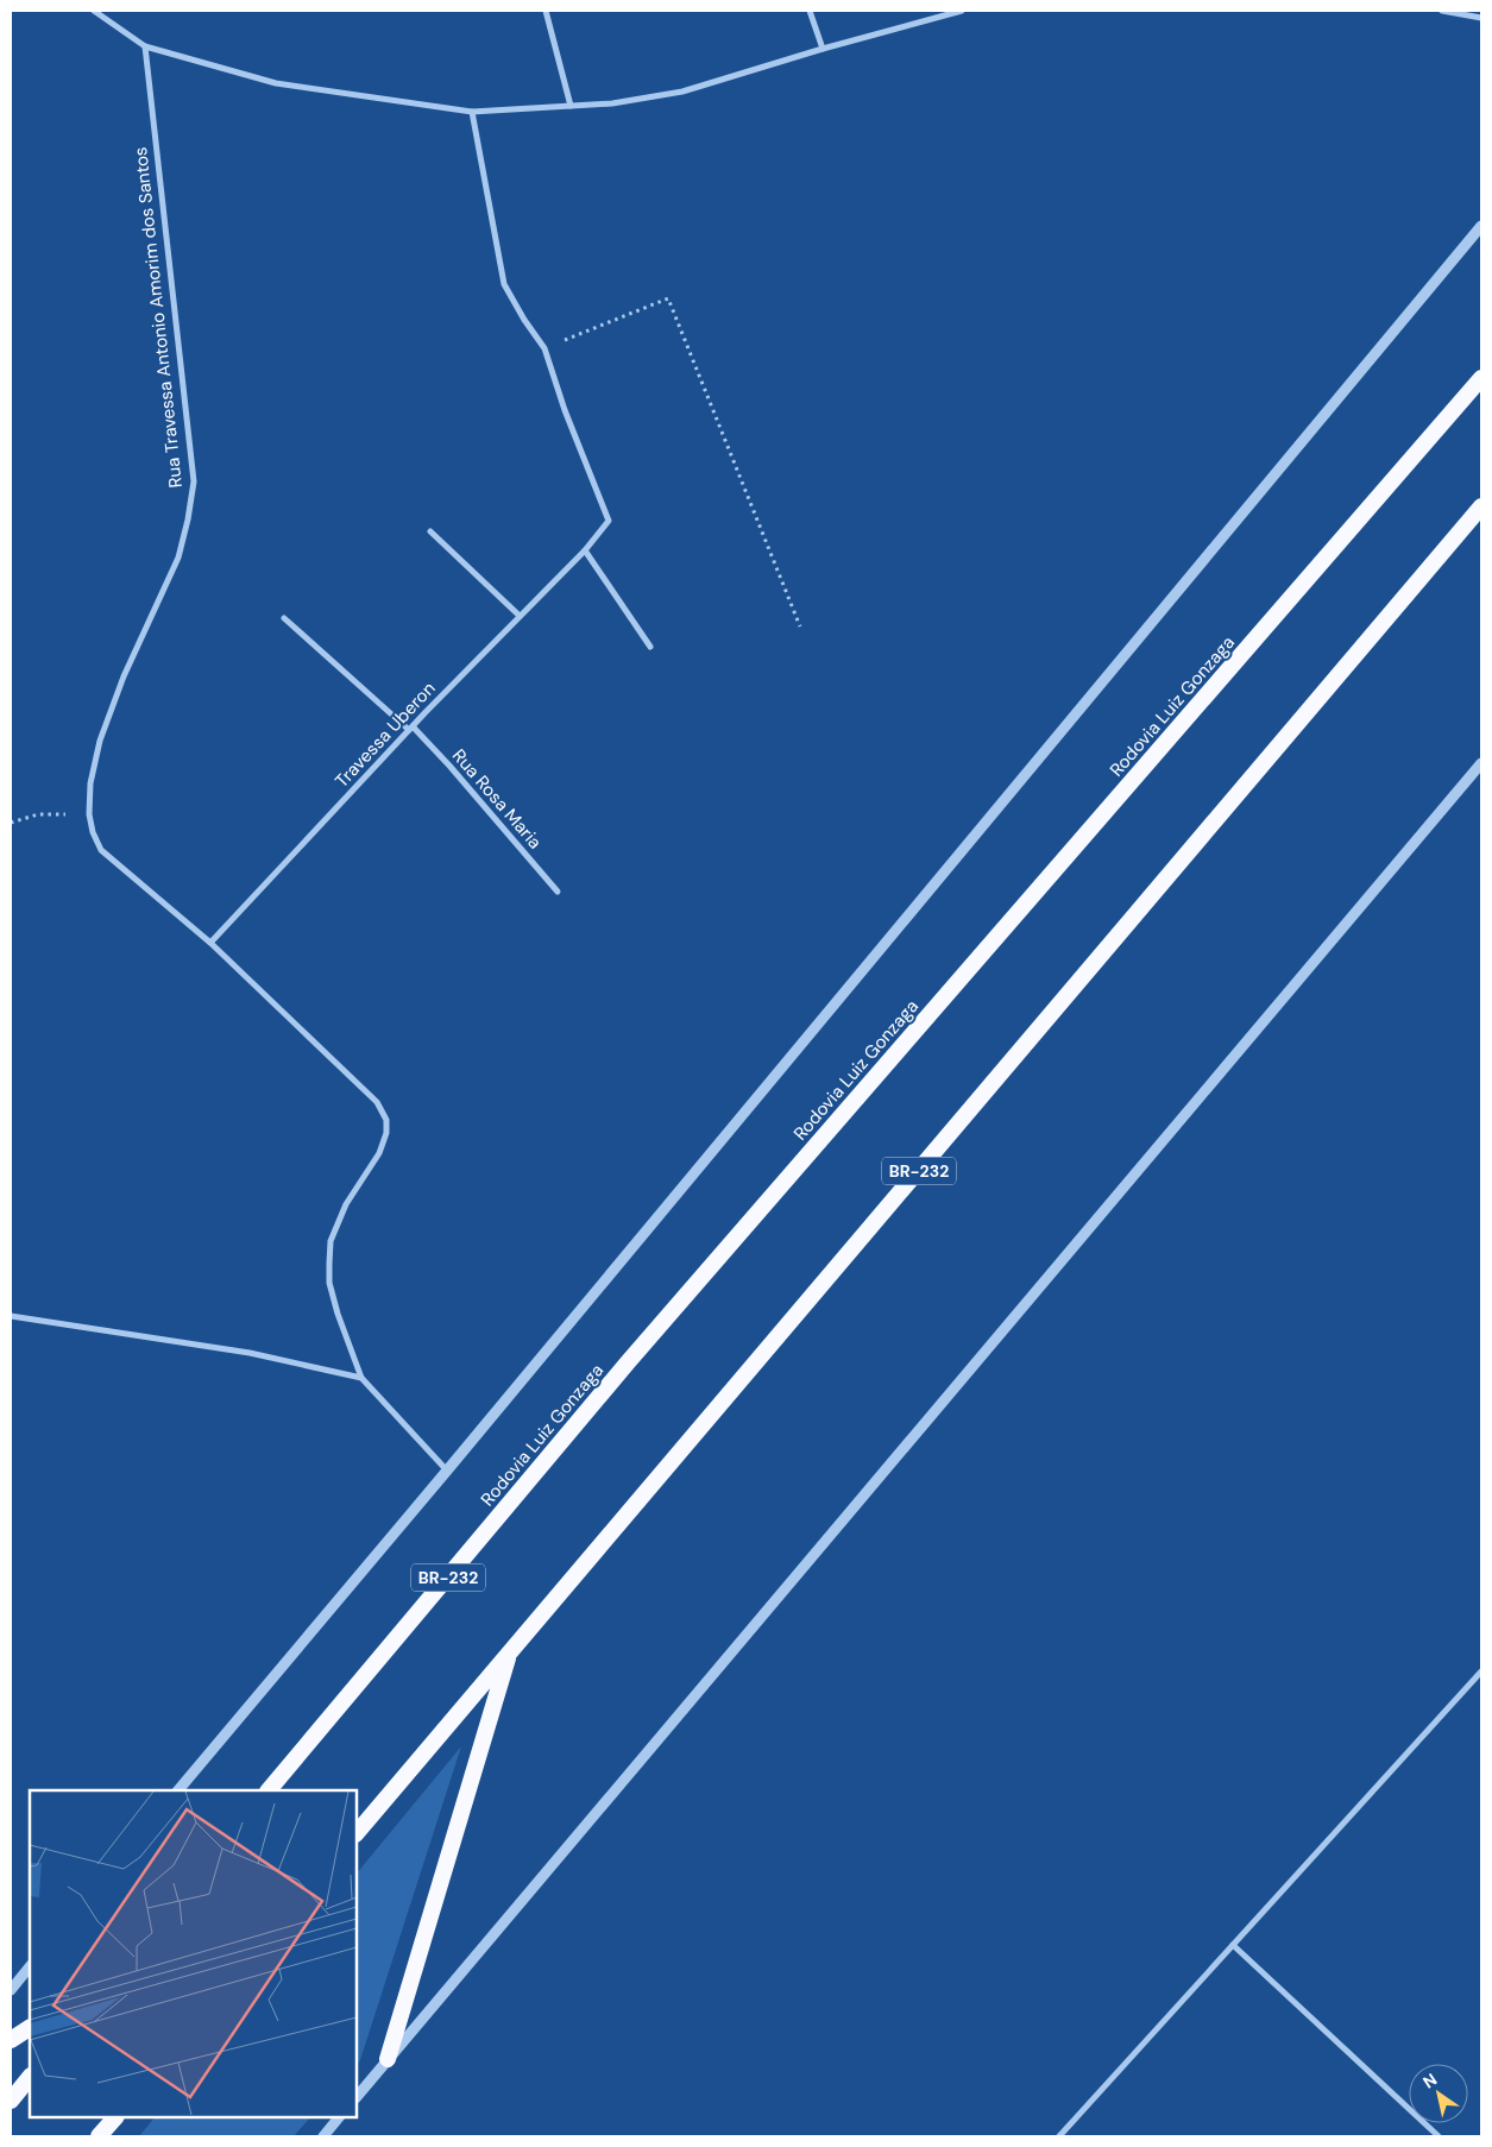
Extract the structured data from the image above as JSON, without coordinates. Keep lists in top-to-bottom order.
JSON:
{
  "streets": {
    "highway": ["Rodovia Luiz Gonzaga", "BR-232"],
    "street": ["Rua Travessa Antonio Amorim dos Santos", "Travessa Uberon", "Rua Rosa Maria"]
  },
  "crossings": [
    ["Rua Travessa Antonio Amorim dos Santos", "Travessa Uberon"],
    ["Travessa Uberon", "Rua Rosa Maria"]
  ],
  "north": "top left"
}
